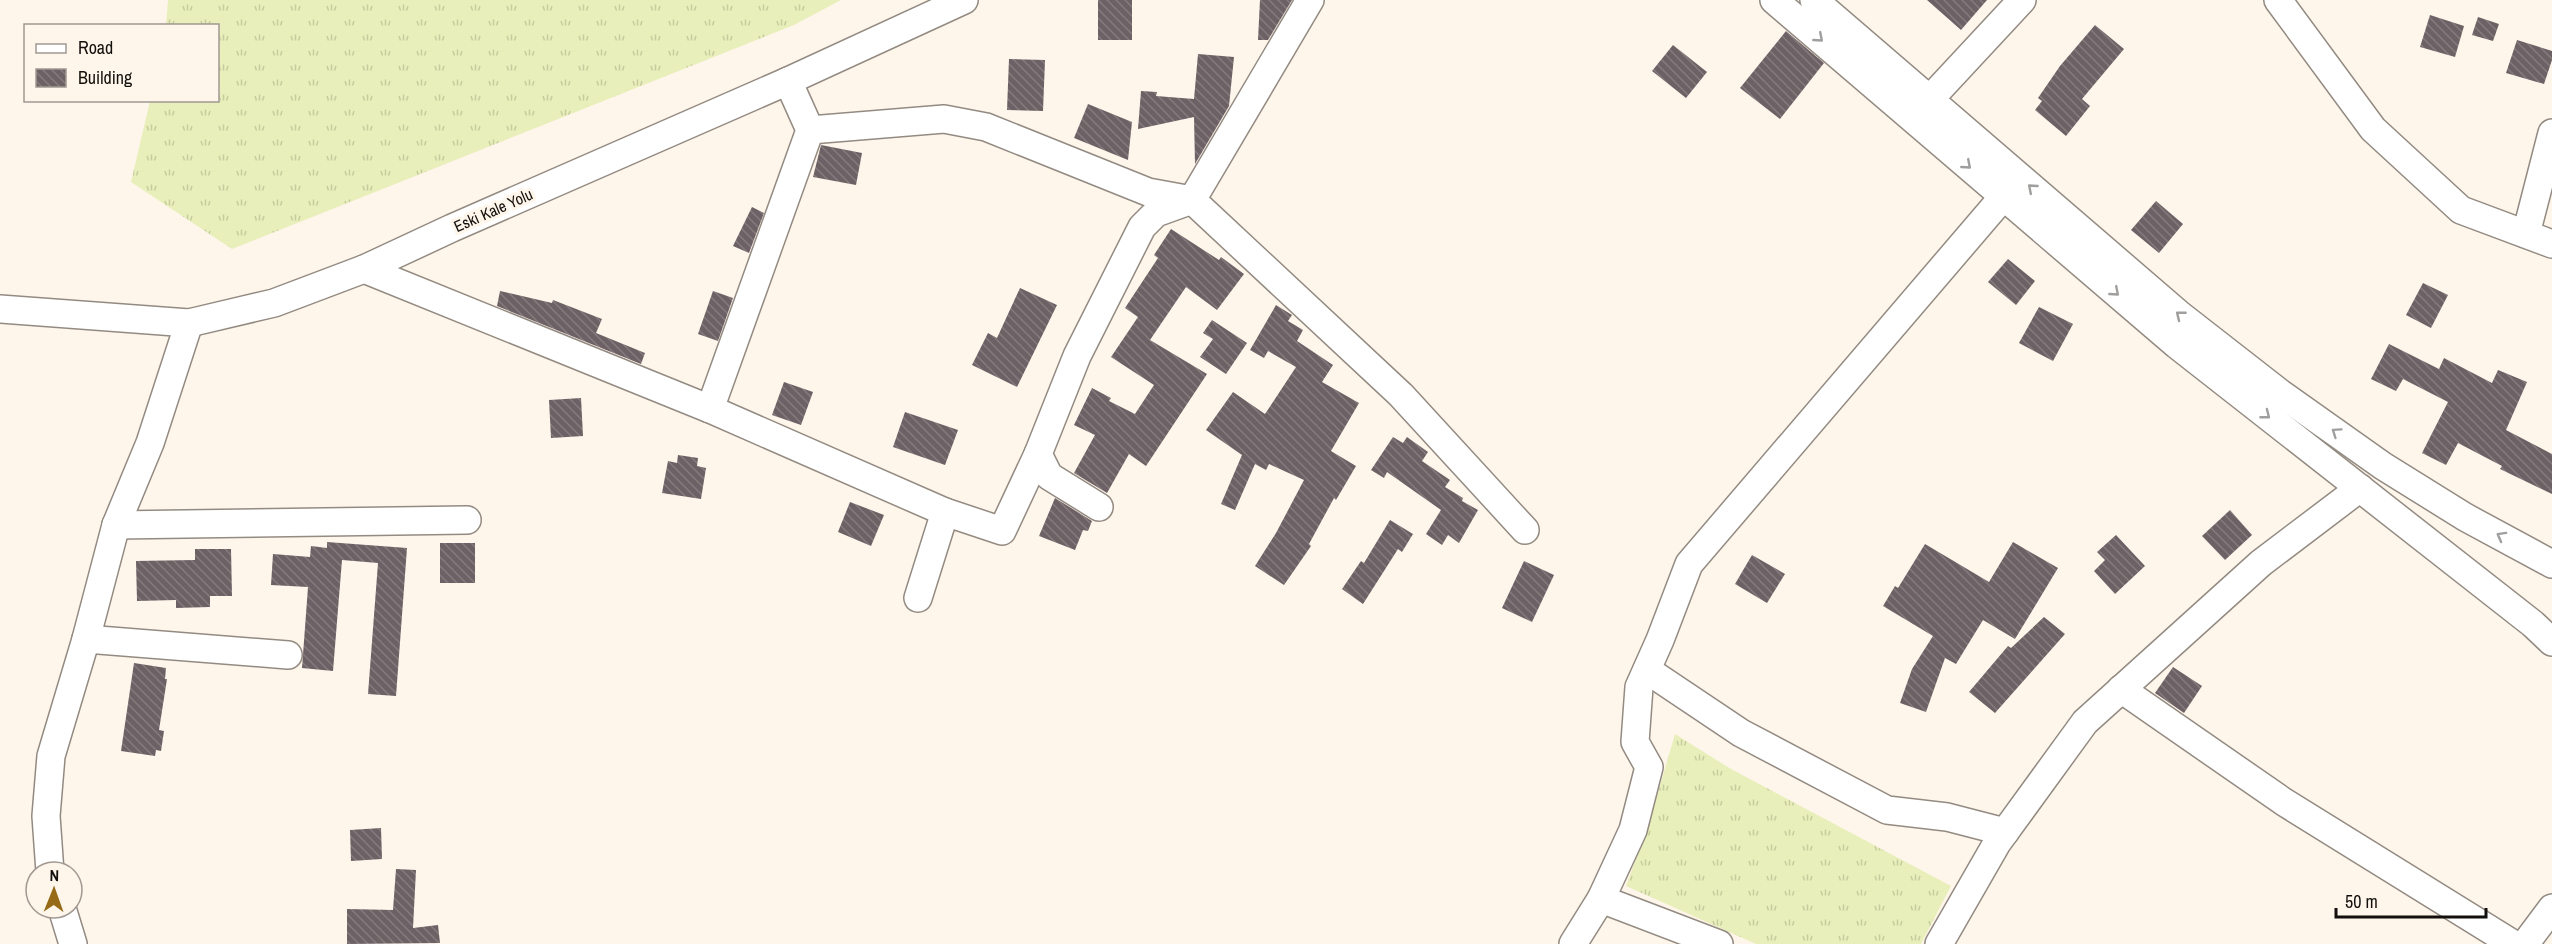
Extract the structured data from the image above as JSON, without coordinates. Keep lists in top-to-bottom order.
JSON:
{
  "streets": {
    "street": ["Eski Kale Yolu"]
  },
  "legend": ["Road", "Building"],
  "scale_bar": "50 m",
  "north": "top"
}
